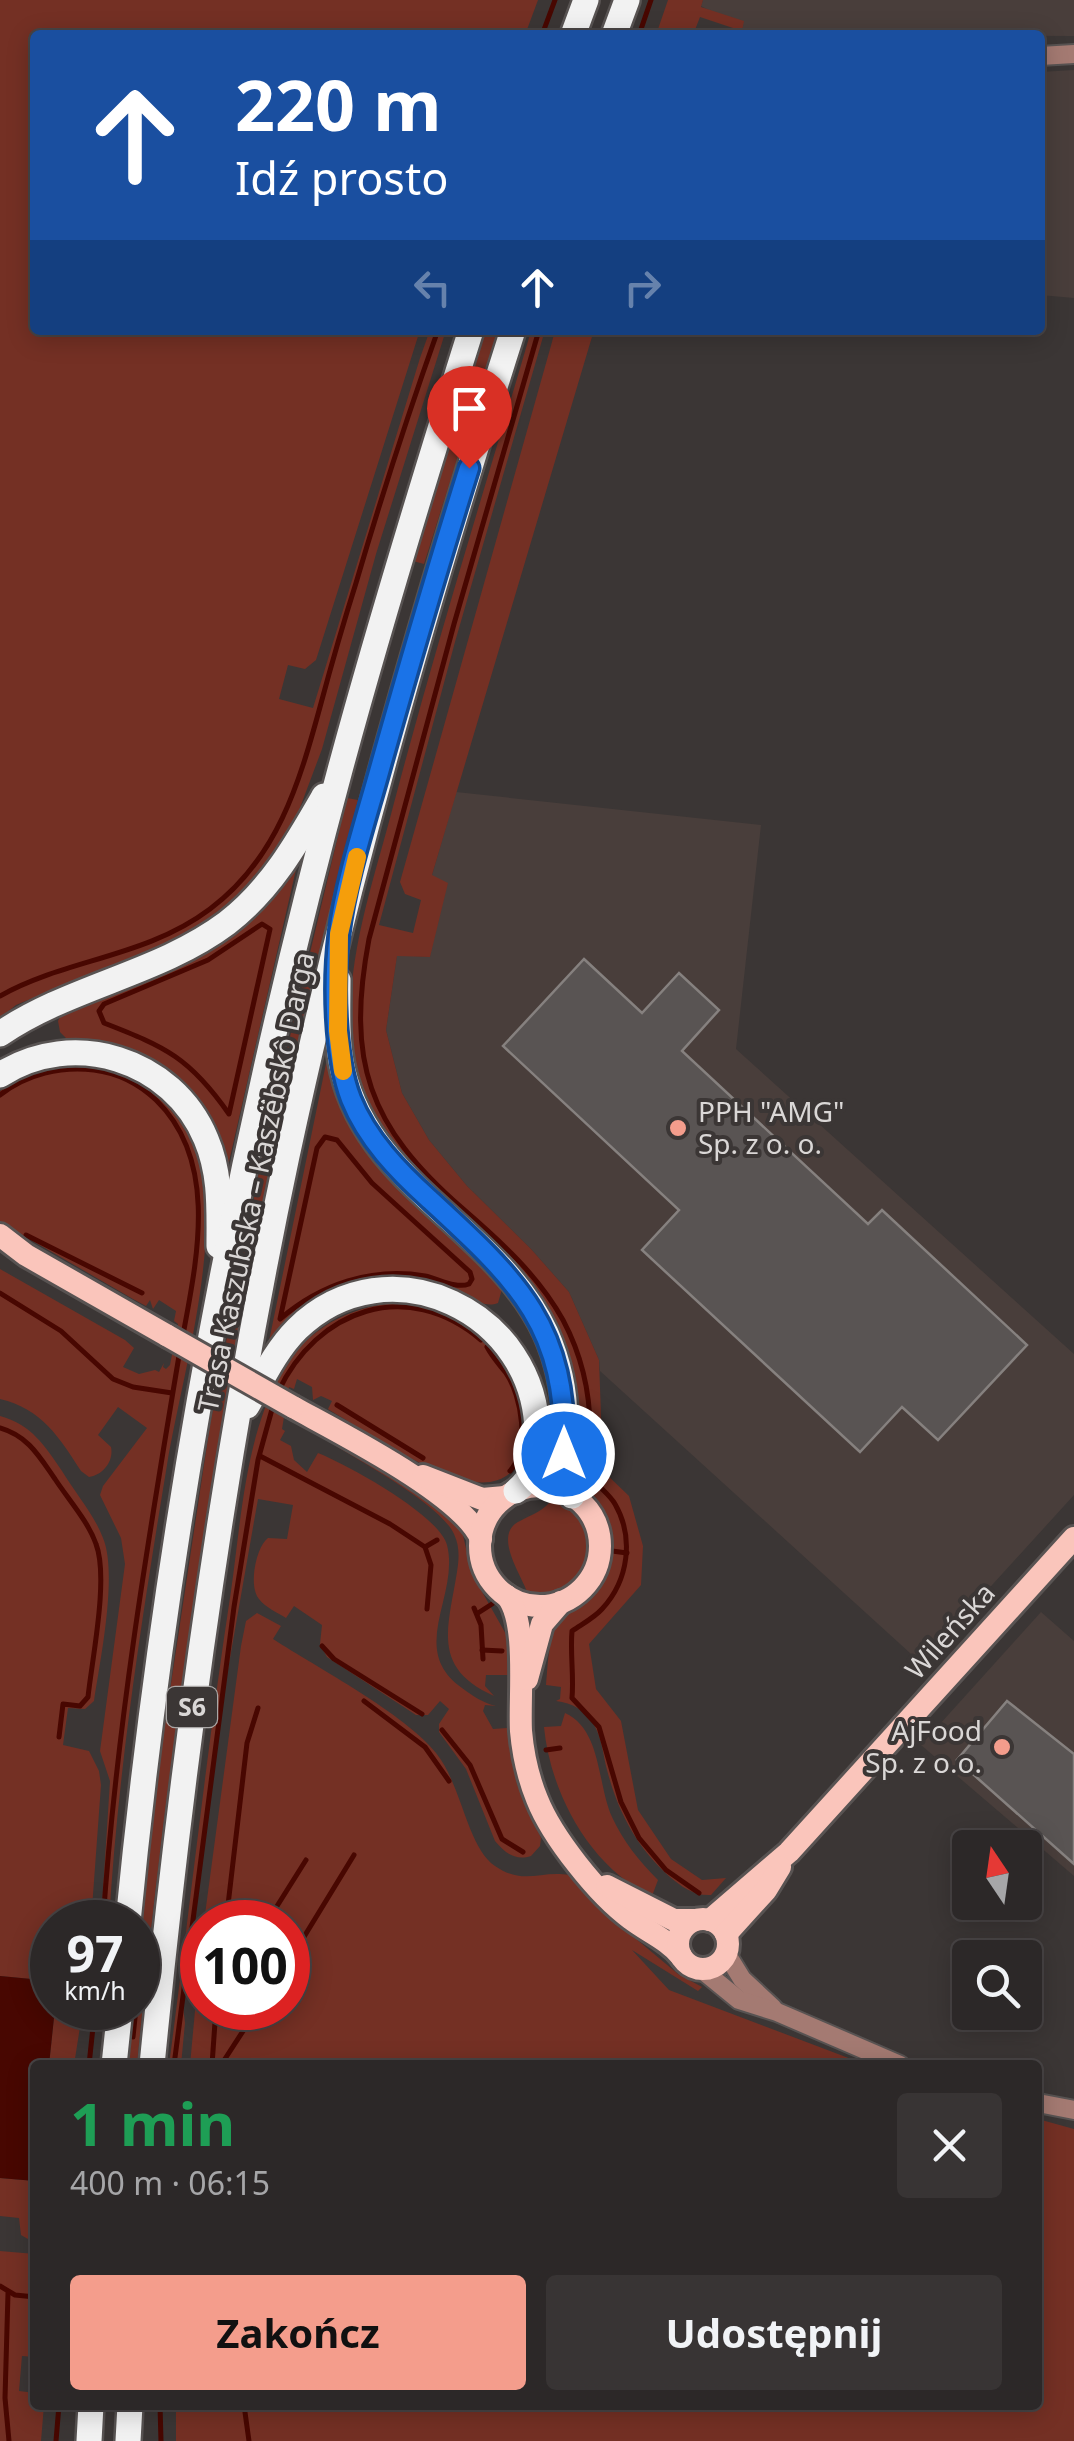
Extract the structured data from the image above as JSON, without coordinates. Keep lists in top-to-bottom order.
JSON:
{
  "streets": {
    "highway": ["Trasa Kaszubska – Kaszëbskô Darga", "S6"],
    "main road": ["Wileńska"]
  },
  "places": ["PPH \"AMG\" Sp. z o. o.", "AjFood Sp. z o.o."],
  "north": "top",
  "page": {
    "turn": ["220 m", "Idź prosto"],
    "speed": "97 km/h",
    "limit": "100",
    "heading": ["1 min", "400 m · 06:15"],
    "buttons": ["Zakończ", "Udostępnij"]
  }
}
